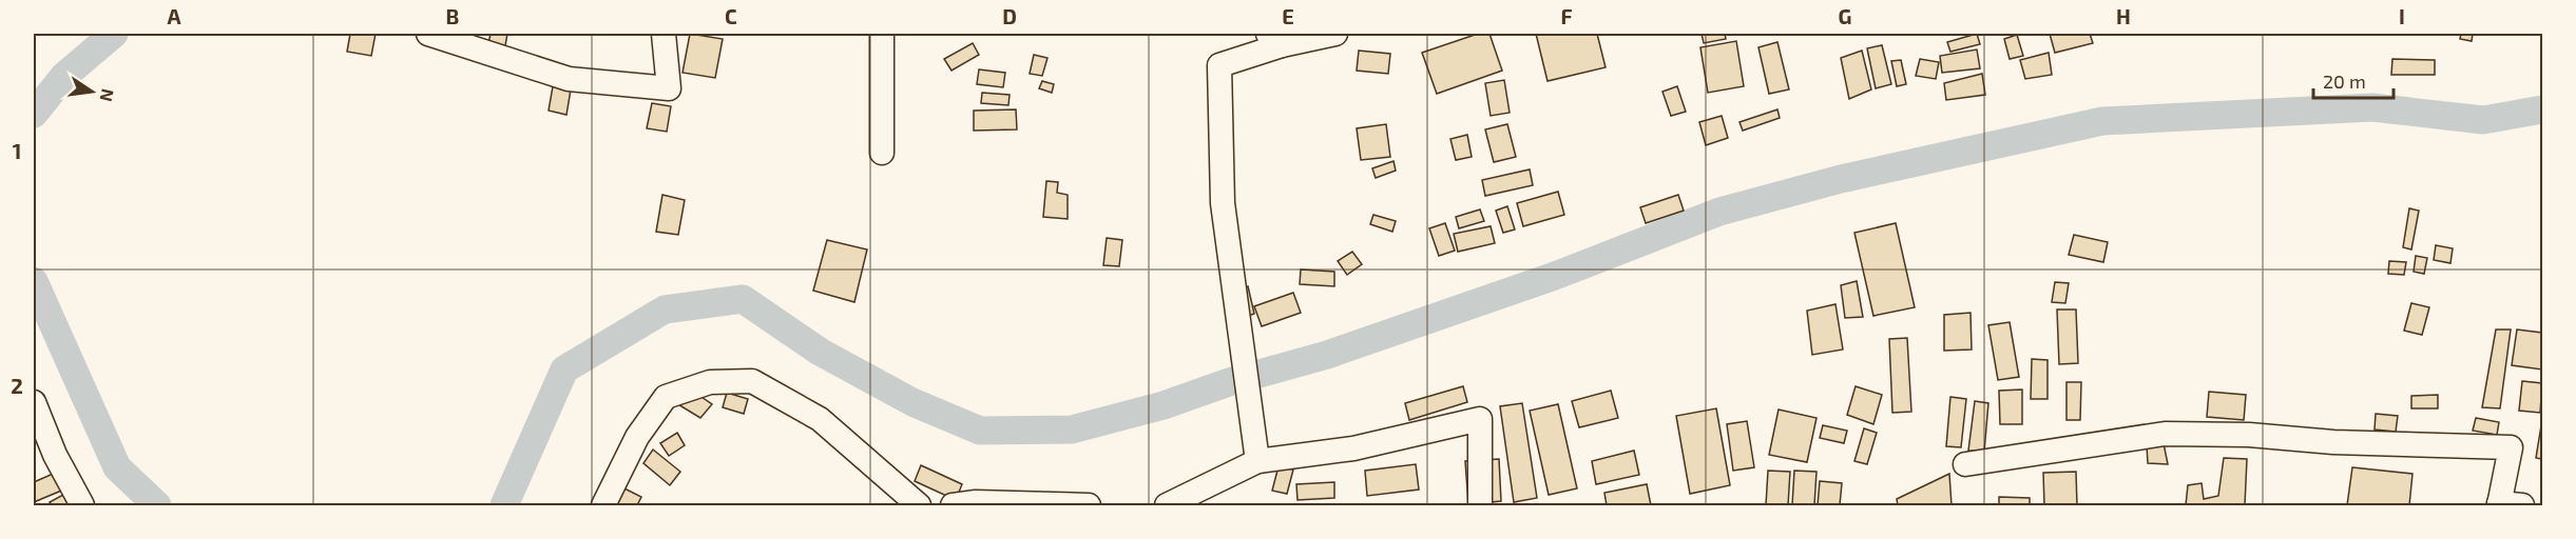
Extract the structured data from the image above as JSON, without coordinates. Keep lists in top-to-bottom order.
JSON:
{
  "scale_bar": "20 m",
  "north": "right",
  "grid": {
    "columns": [
      "A",
      "B",
      "C",
      "D",
      "E",
      "F",
      "G",
      "H",
      "I"
    ],
    "rows": ["1", "2"]
  }
}
